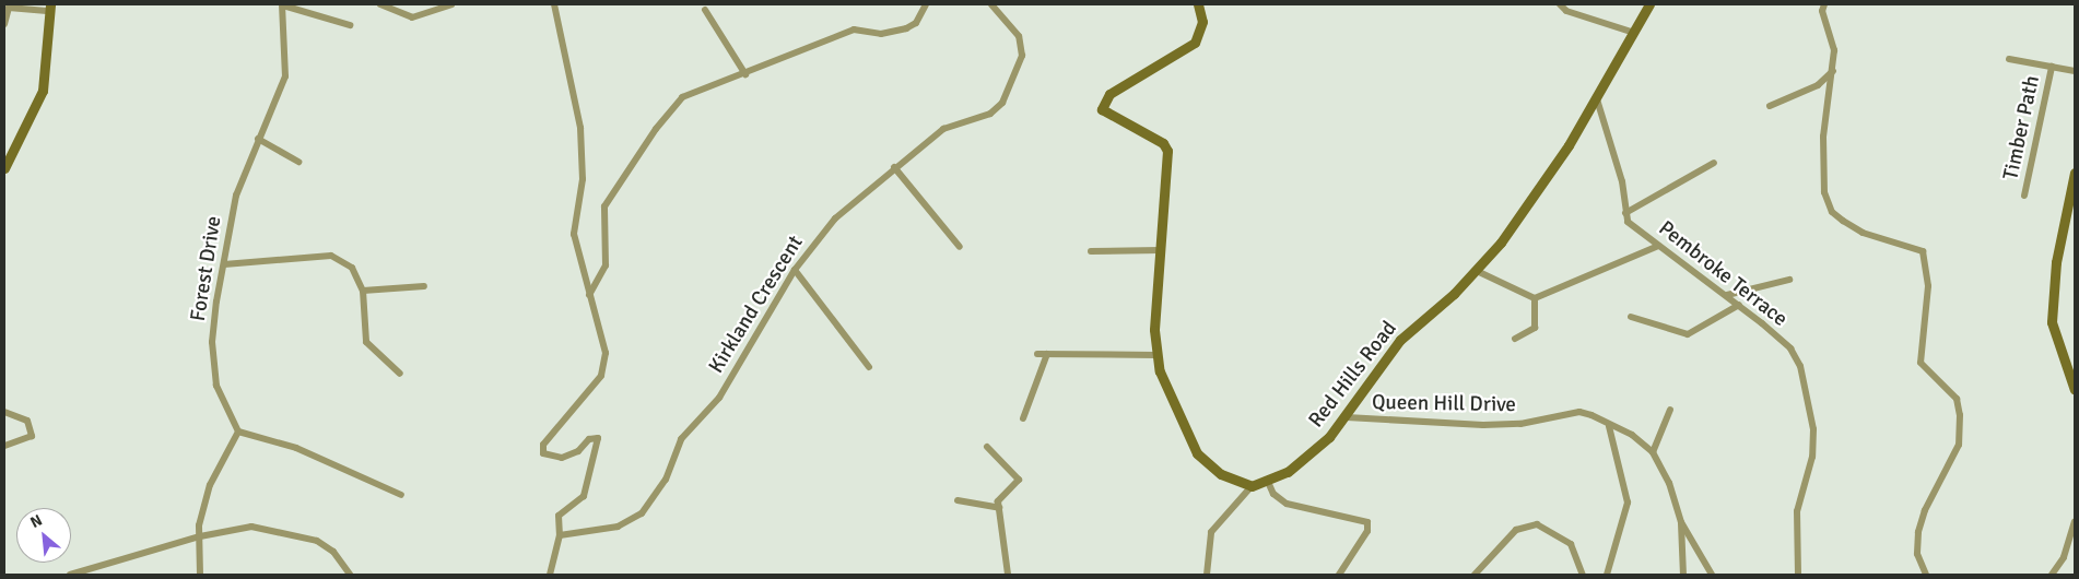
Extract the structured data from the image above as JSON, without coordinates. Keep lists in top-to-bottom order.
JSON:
{
  "streets": {
    "main road": ["Red Hills Road"],
    "street": [
      "Timber Path",
      "Forest Drive",
      "Pembroke Terrace",
      "Kirkland Crescent",
      "Queen Hill Drive"
    ]
  },
  "crossings": [
    ["Red Hills Road", "Queen Hill Drive"]
  ],
  "north": "top left"
}
